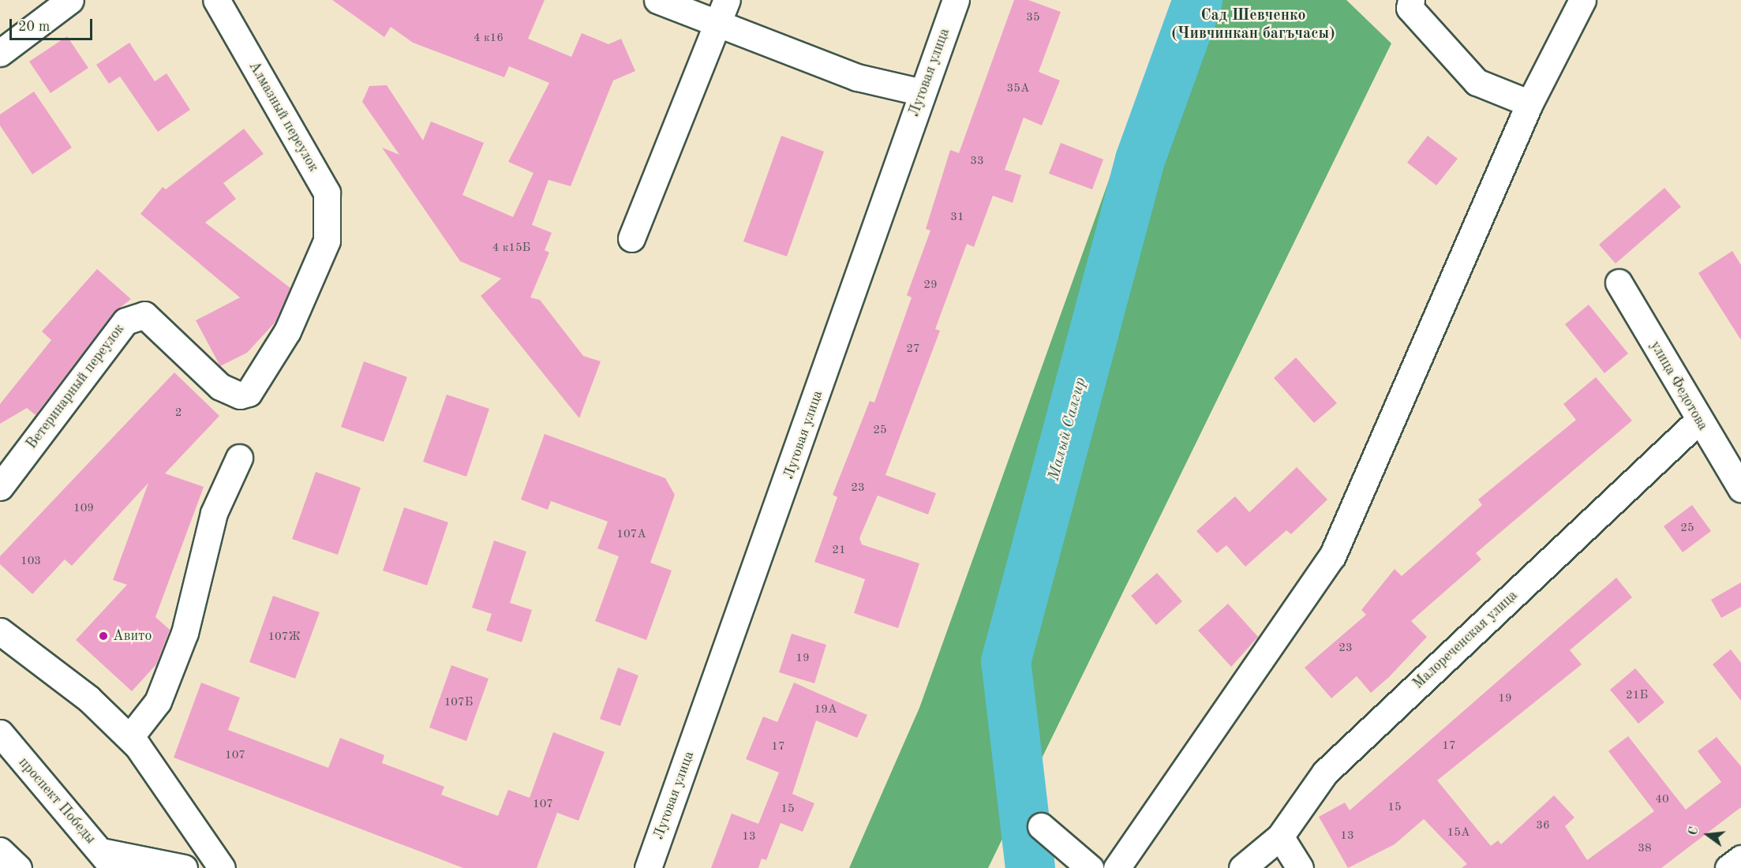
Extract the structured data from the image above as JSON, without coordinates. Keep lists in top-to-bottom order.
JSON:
{
  "streets": {
    "street": [
      "Луговая улица",
      "Алмазный переулок",
      "улица Федотова",
      "Ветеринарный переулок",
      "Малореченская улица",
      "проспект Победы"
    ]
  },
  "crossings": [
    ["Алмазный переулок", "Ветеринарный переулок"],
    ["улица Федотова", "Малореченская улица"]
  ],
  "districts": ["Сад Шевченко (Чивчинкан багъчасы)"],
  "water": ["Малый Салгир"],
  "places": ["Авито"],
  "house_numbers": [
    "35",
    "4 к16",
    "35А",
    "33",
    "31",
    "4 к15Б",
    "29",
    "27",
    "2",
    "25",
    "23",
    "109",
    "25",
    "107А",
    "21",
    "103",
    "107Ж",
    "23",
    "19",
    "21Б",
    "19",
    "107Б",
    "19А",
    "17",
    "17",
    "107",
    "40",
    "107",
    "15",
    "15",
    "36",
    "15А",
    "13",
    "13",
    "38"
  ],
  "scale_bar": "20 m",
  "north": "left"
}
